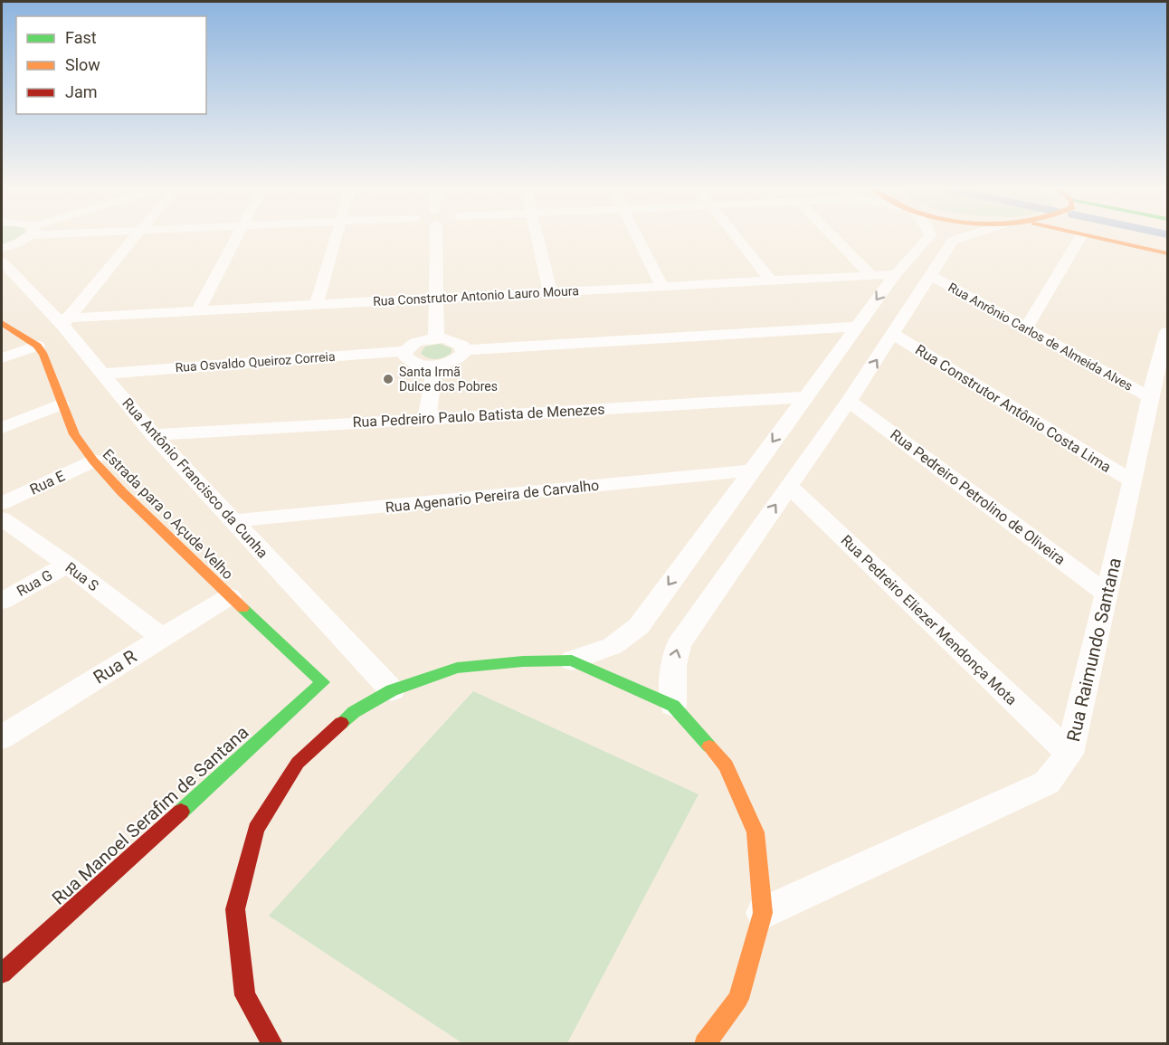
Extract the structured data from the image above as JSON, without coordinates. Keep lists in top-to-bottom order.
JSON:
{
  "streets": {
    "street": [
      "Rua Construtor Antonio Lauro Moura",
      "Rua Anrônio Carlos de Almeida Alves",
      "Rua Osvaldo Queiroz Correia",
      "Rua Construtor Antônio Costa Lima",
      "Rua Pedreiro Paulo Batista de Menezes",
      "Rua Antônio Francisco da Cunha",
      "Rua E",
      "Rua Agenario Pereira de Carvalho",
      "Rua Pedreiro Petrolino de Oliveira",
      "Estrada para o Açude Velho",
      "Rua S",
      "Rua G",
      "Rua Pedreiro Eliezer Mendonça Mota",
      "Rua Raimundo Santana",
      "Rua R",
      "Rua Manoel Serafim de Santana"
    ]
  },
  "crossings": [
    ["Rua Construtor Antonio Lauro Moura", "Rua Antônio Francisco da Cunha"],
    ["Rua Anrônio Carlos de Almeida Alves", "Rua Raimundo Santana"],
    ["Rua Osvaldo Queiroz Correia", "Rua Antônio Francisco da Cunha"],
    ["Rua Construtor Antônio Costa Lima", "Rua Raimundo Santana"],
    ["Rua Pedreiro Paulo Batista de Menezes", "Rua Antônio Francisco da Cunha"],
    ["Rua Antônio Francisco da Cunha", "Rua Agenario Pereira de Carvalho"],
    ["Rua E", "Estrada para o Açude Velho"],
    ["Rua Pedreiro Petrolino de Oliveira", "Rua Raimundo Santana"],
    ["Estrada para o Açude Velho", "Rua R"],
    ["Estrada para o Açude Velho", "Rua Manoel Serafim de Santana"],
    ["Rua S", "Rua G"],
    ["Rua S", "Rua R"],
    ["Rua Pedreiro Eliezer Mendonça Mota", "Rua Raimundo Santana"]
  ],
  "places": ["Santa Irmã Dulce dos Pobres"],
  "legend": ["Fast", "Slow", "Jam"]
}
